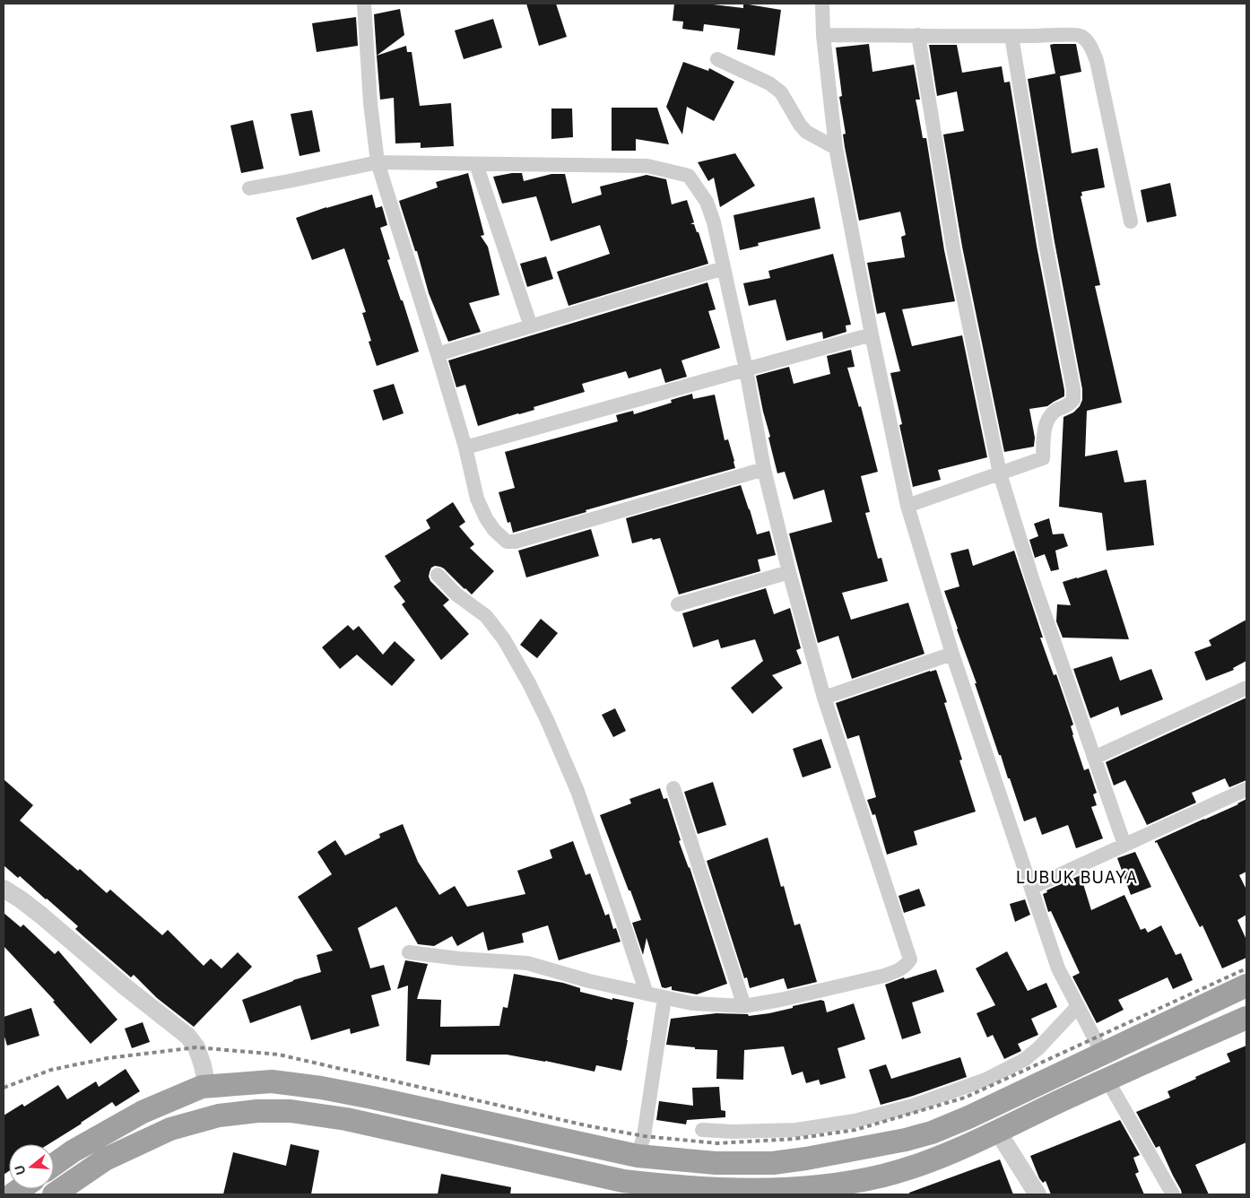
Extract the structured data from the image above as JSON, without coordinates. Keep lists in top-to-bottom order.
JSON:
{
  "districts": ["LUBUK BUAYA"],
  "north": "left"
}
